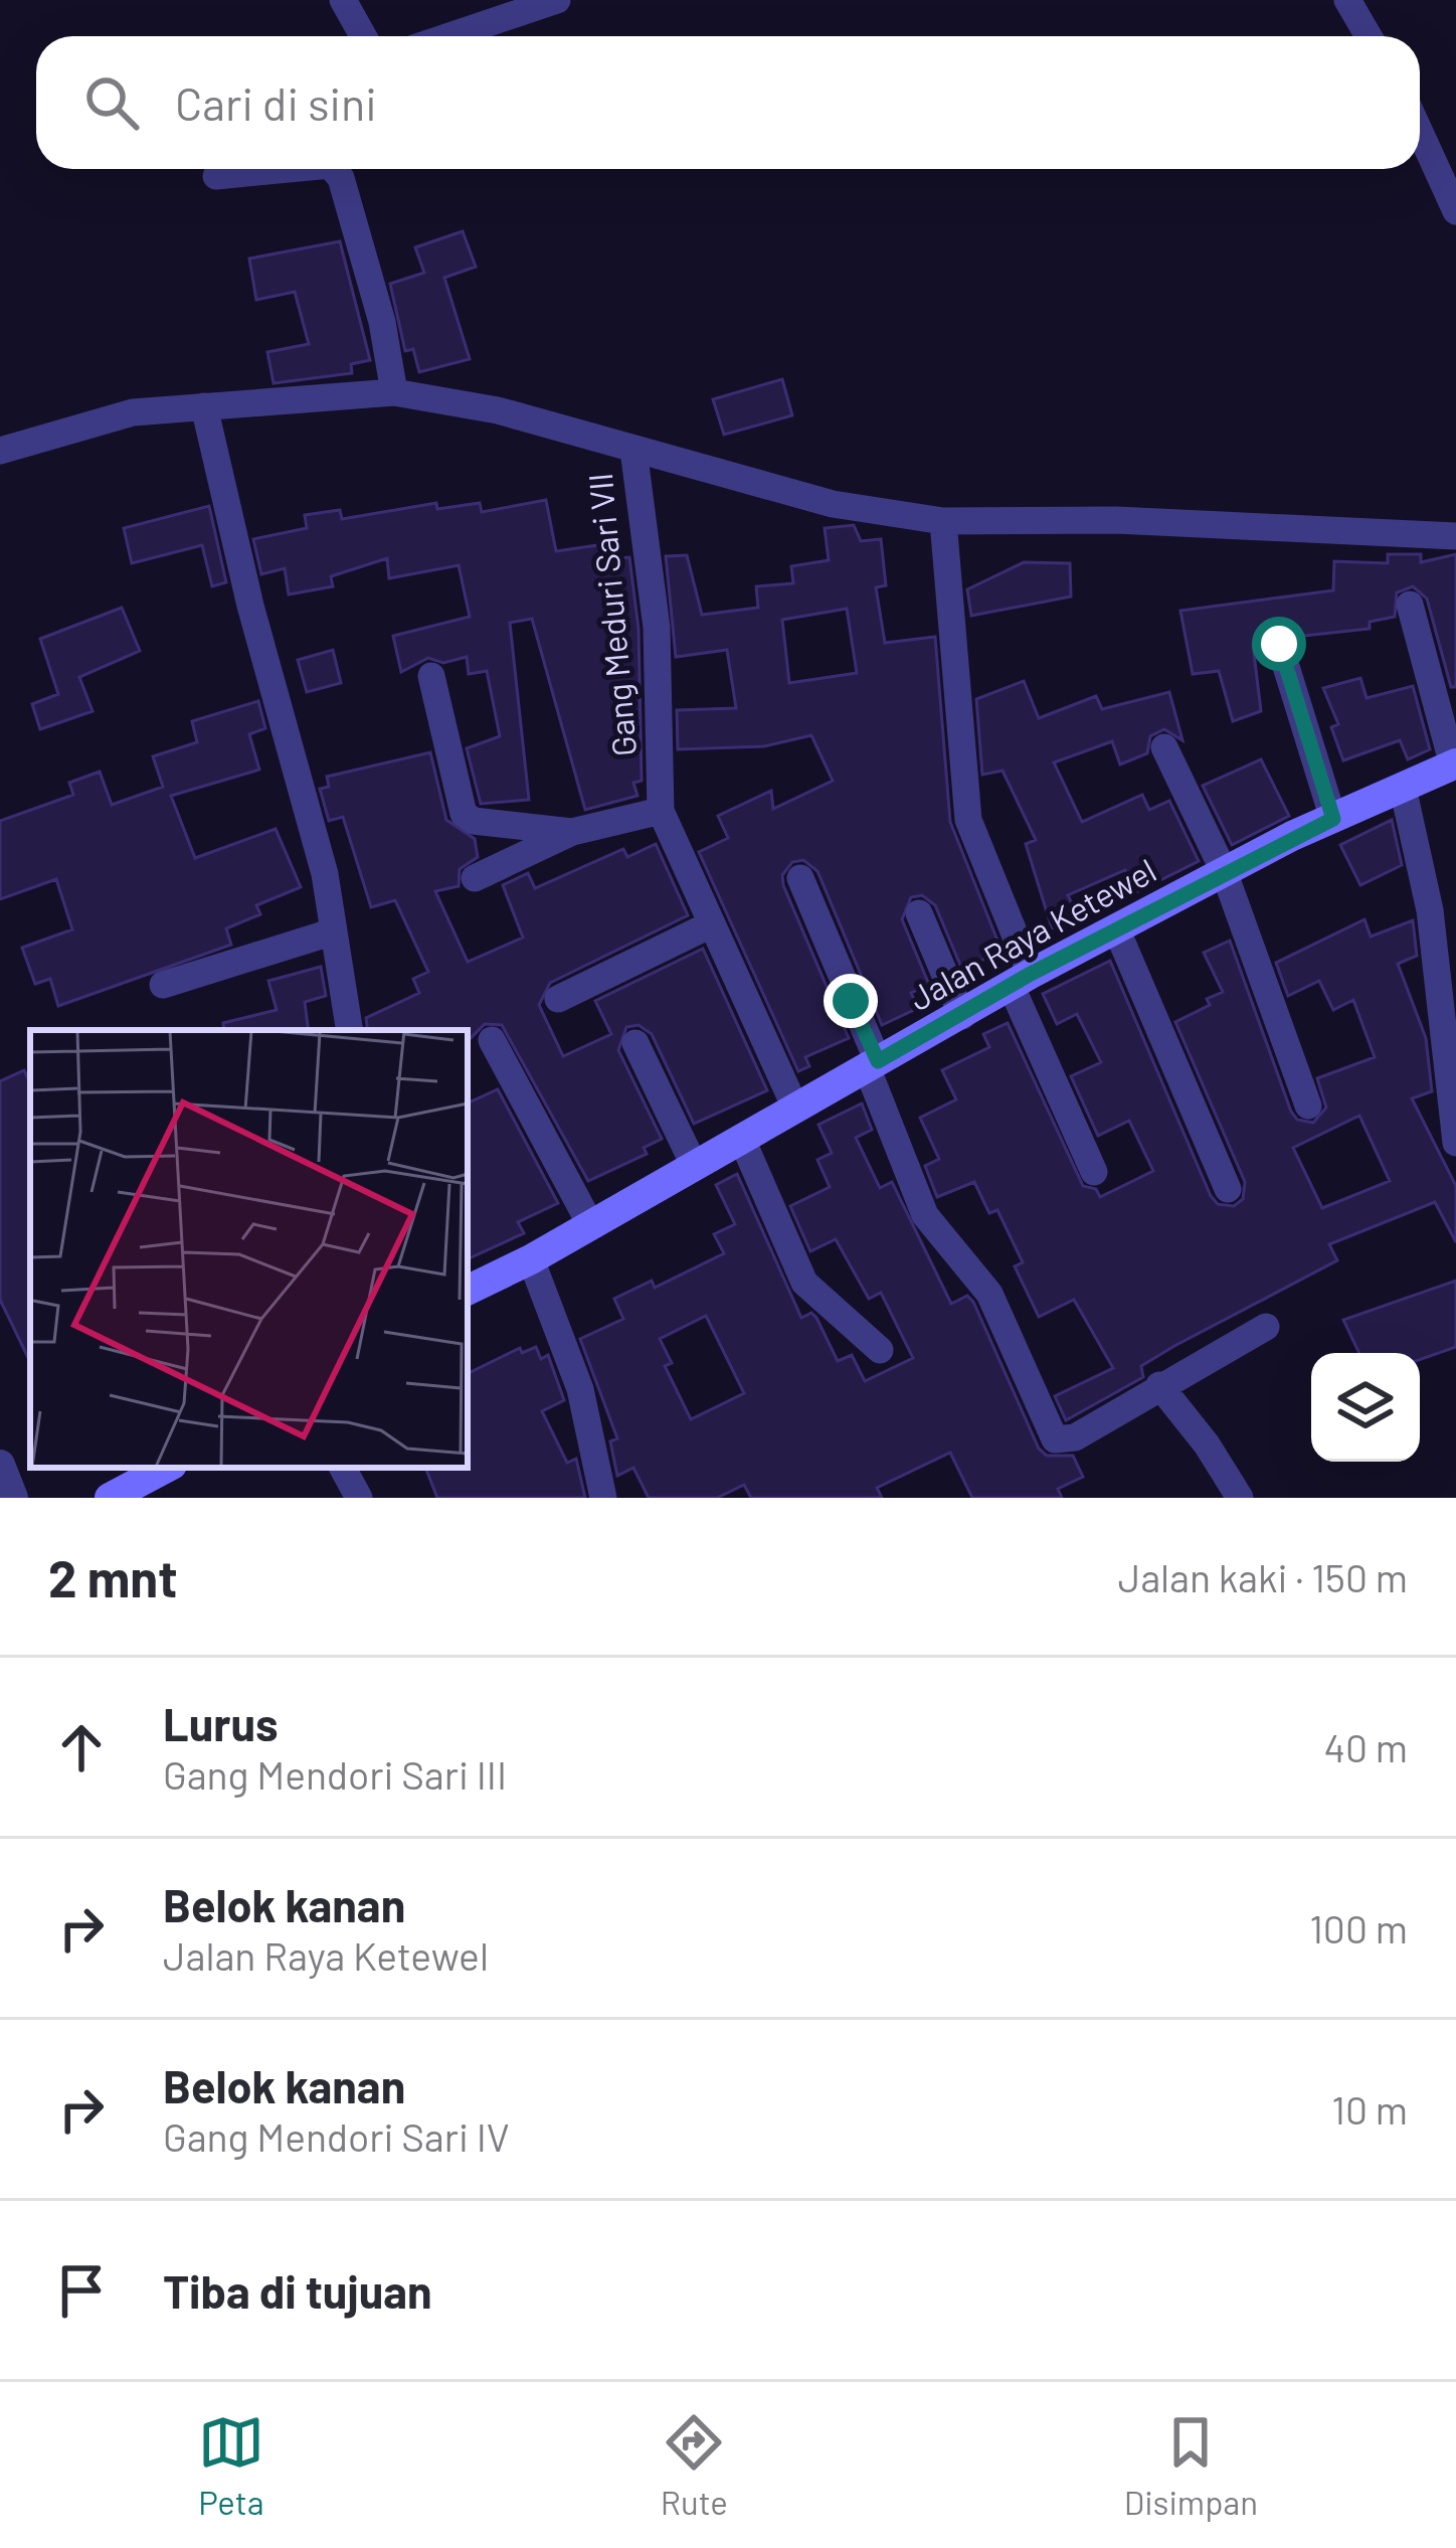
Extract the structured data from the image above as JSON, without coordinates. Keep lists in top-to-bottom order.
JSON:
{
  "streets": {
    "main road": ["Jalan Raya Ketewel"],
    "street": ["Gang Meduri Sari VII"]
  },
  "crossings": [
    ["Gang Meduri Sari VII", "Jalan Raya Ketewel"]
  ],
  "page": {
    "search": "Cari di sini",
    "heading": ["2 mnt", "Jalan kaki · 150 m"],
    "list": [
      ["Lurus", "Gang Mendori Sari III", "40 m"],
      ["Belok kanan", "Jalan Raya Ketewel", "100 m"],
      ["Belok kanan", "Gang Mendori Sari IV", "10 m"],
      "Tiba di tujuan"
    ],
    "nav": ["Peta", "Rute", "Disimpan"]
  }
}
